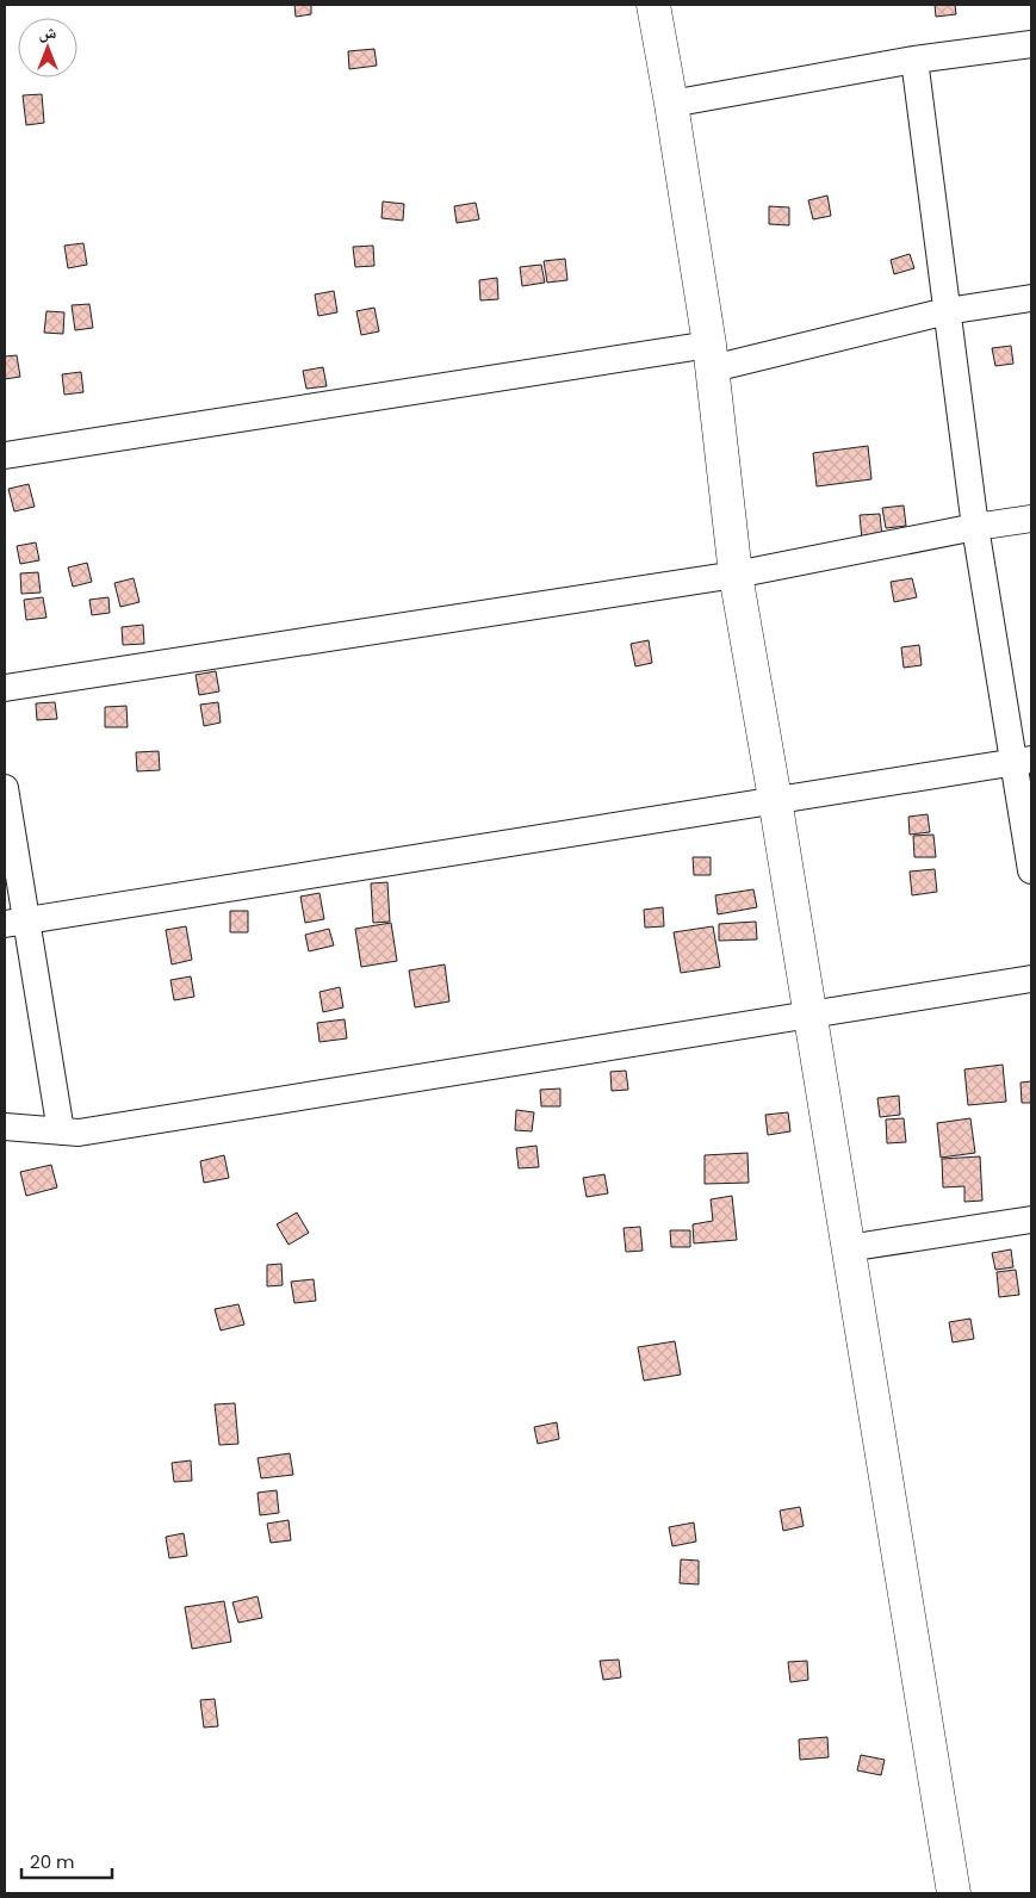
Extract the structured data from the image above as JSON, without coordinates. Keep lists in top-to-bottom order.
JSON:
{
  "scale_bar": "20 m",
  "north": "top"
}
